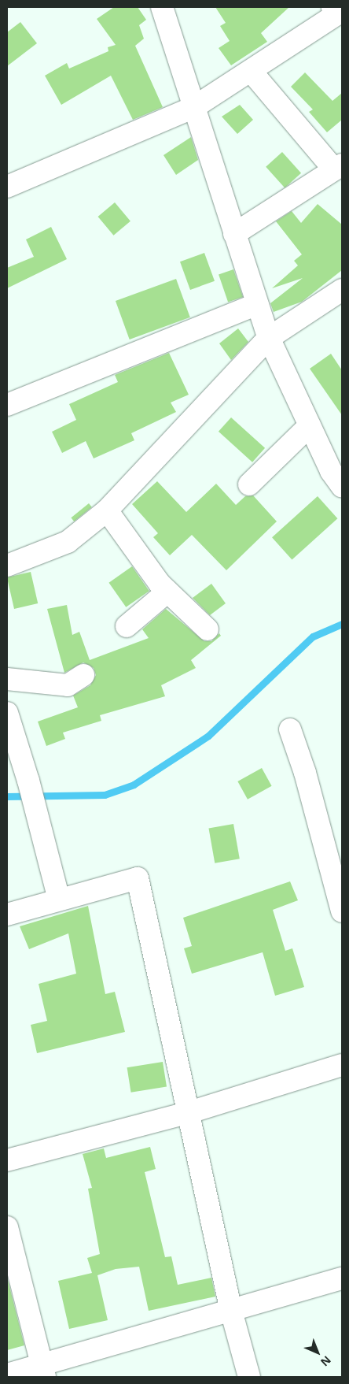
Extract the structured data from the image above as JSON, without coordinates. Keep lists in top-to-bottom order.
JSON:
{
  "north": "bottom right"
}
